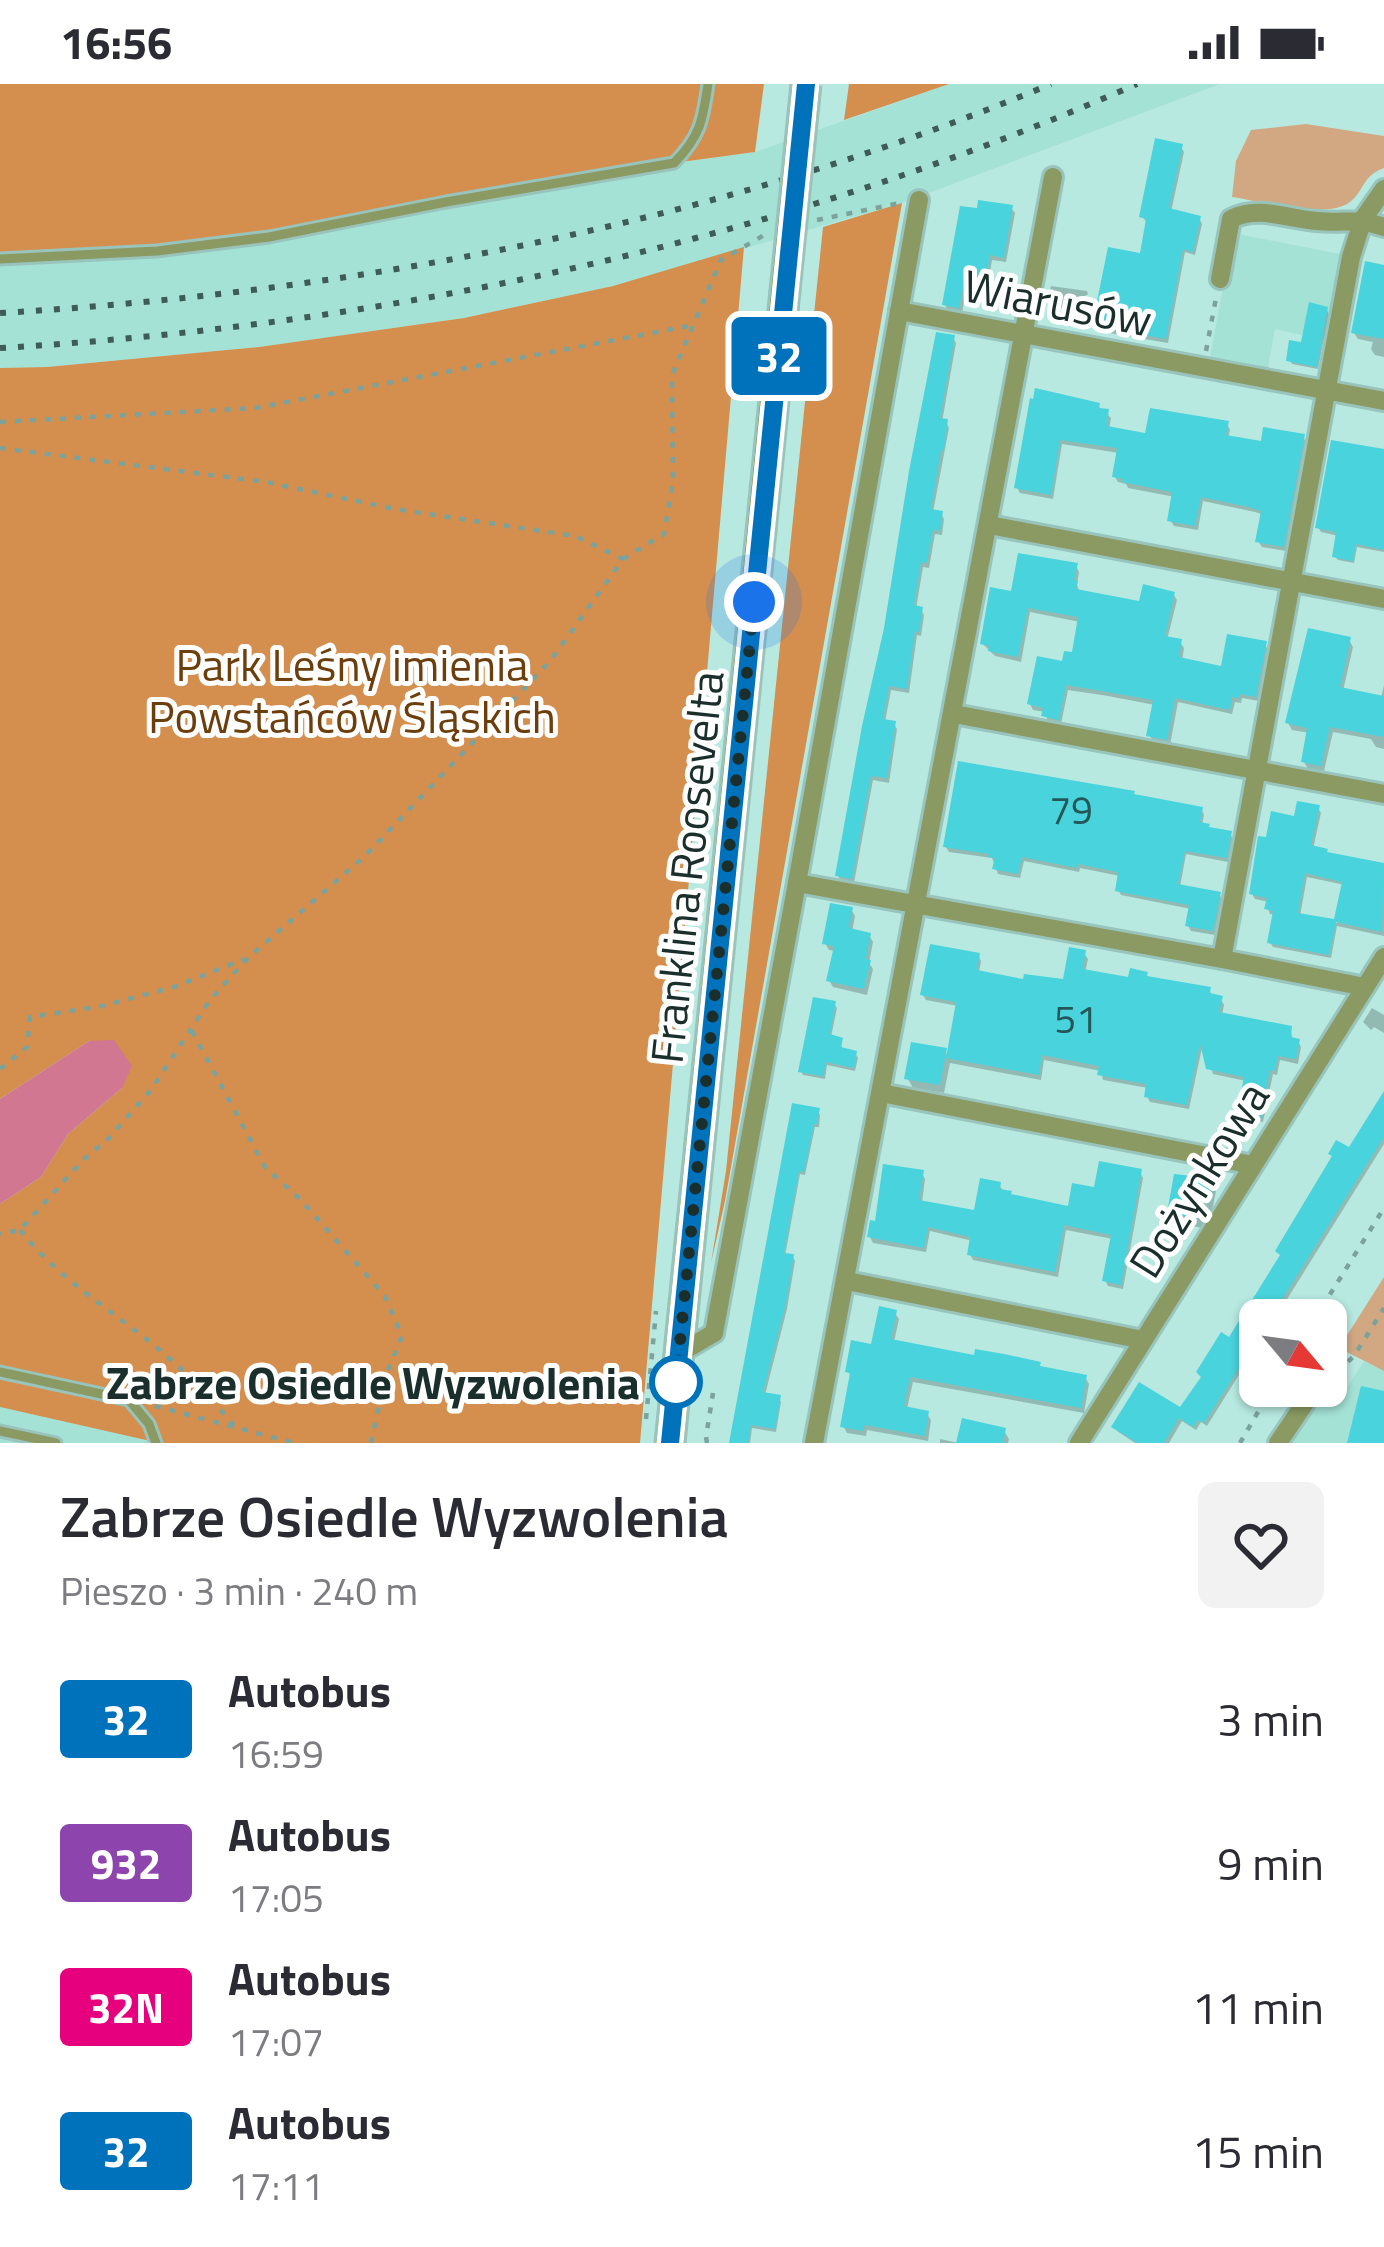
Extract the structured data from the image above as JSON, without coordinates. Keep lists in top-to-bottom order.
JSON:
{
  "streets": {
    "street": ["Wiarusów", "Franklina Roosevelta", "Dożynkowa"]
  },
  "parks": ["Park Leśny imienia Powstańców Śląskich"],
  "places": ["Zabrze Osiedle Wyzwolenia"],
  "lines": ["bus line 32"],
  "house_numbers": ["79", "51"],
  "north": "bottom right",
  "page": {
    "status": "16:56",
    "on_map": "32",
    "heading": ["Zabrze Osiedle Wyzwolenia", "Pieszo · 3 min · 240 m"],
    "list": [
      {
        "mark": "32",
        "name": "Autobus",
        "note": "16:59",
        "value": "3 min"
      },
      {
        "mark": "932",
        "name": "Autobus",
        "note": "17:05",
        "value": "9 min"
      },
      {
        "mark": "32N",
        "name": "Autobus",
        "note": "17:07",
        "value": "11 min"
      },
      {
        "mark": "32",
        "name": "Autobus",
        "note": "17:11",
        "value": "15 min"
      }
    ]
  }
}
